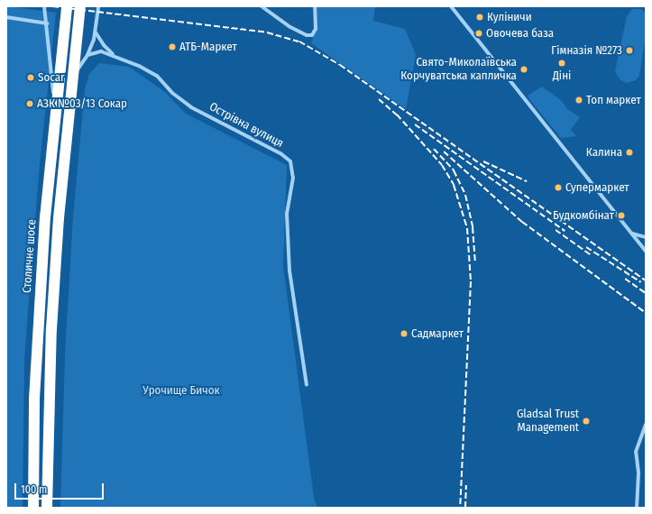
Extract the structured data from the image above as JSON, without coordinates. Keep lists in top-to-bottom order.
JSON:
{
  "streets": {
    "highway": ["Столичне шосе"],
    "street": ["Острівна вулиця"]
  },
  "parks": ["Урочище Бичок"],
  "places": [
    "Куліничи",
    "Овочева база",
    "АТБ-Маркет",
    "Гімназія №273",
    "Діні",
    "Свято-Миколаївська Корчуватська капличка",
    "Socar",
    "Топ маркет",
    "АЗК №03/13 Сокар",
    "Калина",
    "Супермаркет",
    "Будкомбінат",
    "Садмаркет",
    "Gladsal Trust Management"
  ],
  "scale_bar": "100 m"
}
